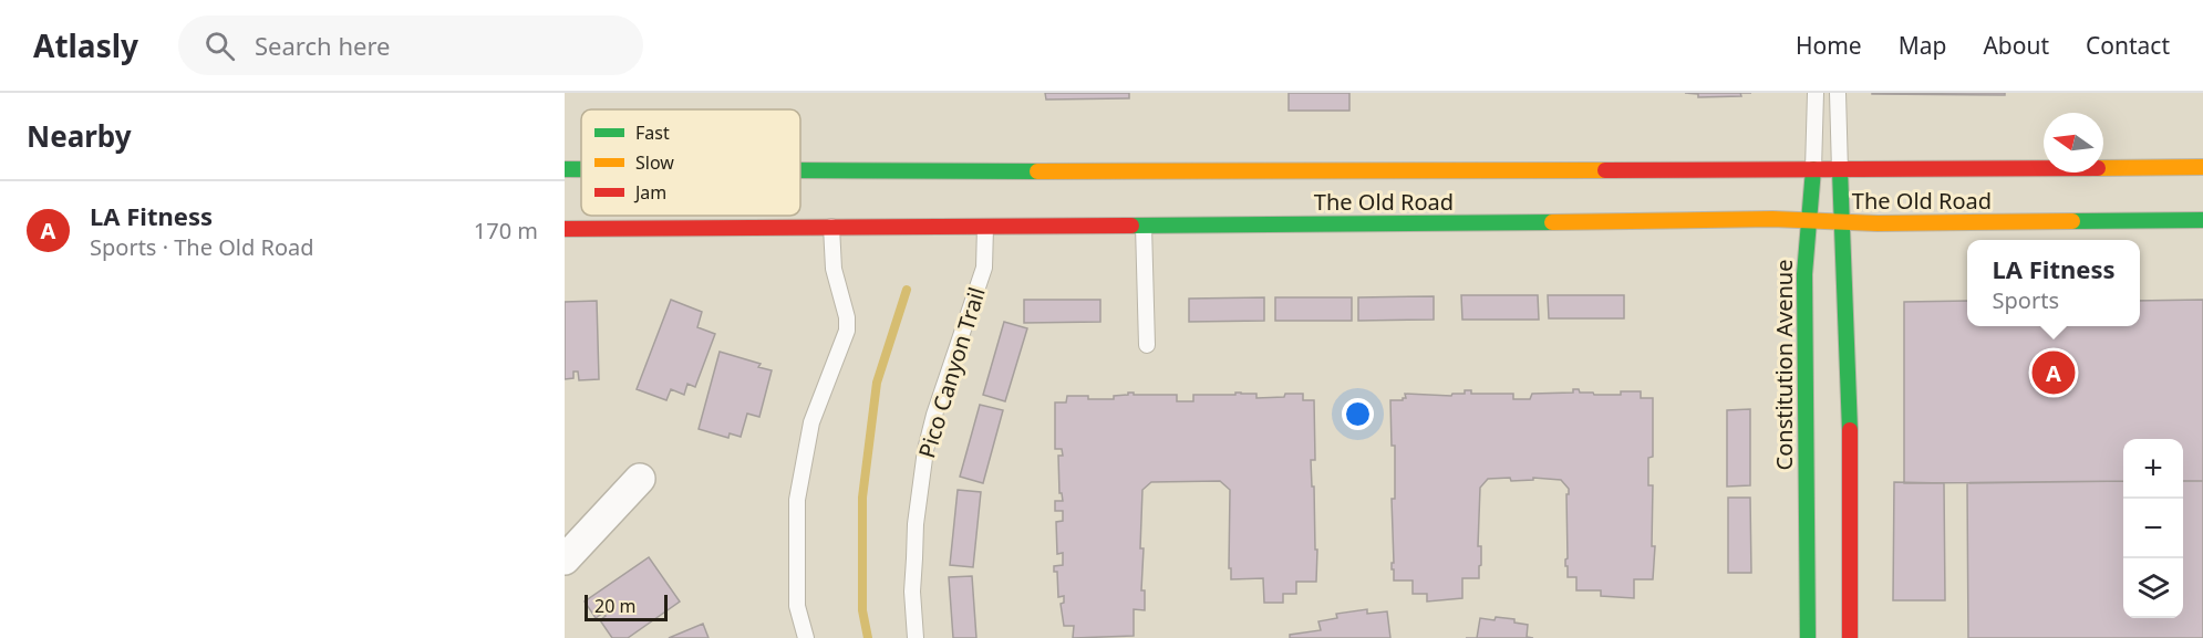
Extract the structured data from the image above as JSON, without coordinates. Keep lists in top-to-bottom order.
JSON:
{
  "streets": {
    "main road": ["The Old Road", "Constitution Avenue"],
    "lane": ["Pico Canyon Trail"]
  },
  "crossings": [
    ["The Old Road", "Constitution Avenue"],
    ["The Old Road", "Pico Canyon Trail"]
  ],
  "legend": ["Fast", "Slow", "Jam"],
  "scale_bar": "20 m",
  "north": "left",
  "page": {
    "header": "Atlasly",
    "search": "Search here",
    "nav": [
      "Home",
      "Map",
      "About",
      "Contact"
    ],
    "heading": "Nearby",
    "list": [
      {
        "mark": "A",
        "name": "LA Fitness",
        "note": "Sports · The Old Road",
        "value": "170 m"
      }
    ],
    "popup": ["LA Fitness", "Sports"],
    "pins": "A",
    "map_buttons": ["+", "−"],
    "scale": "20 m"
  }
}
